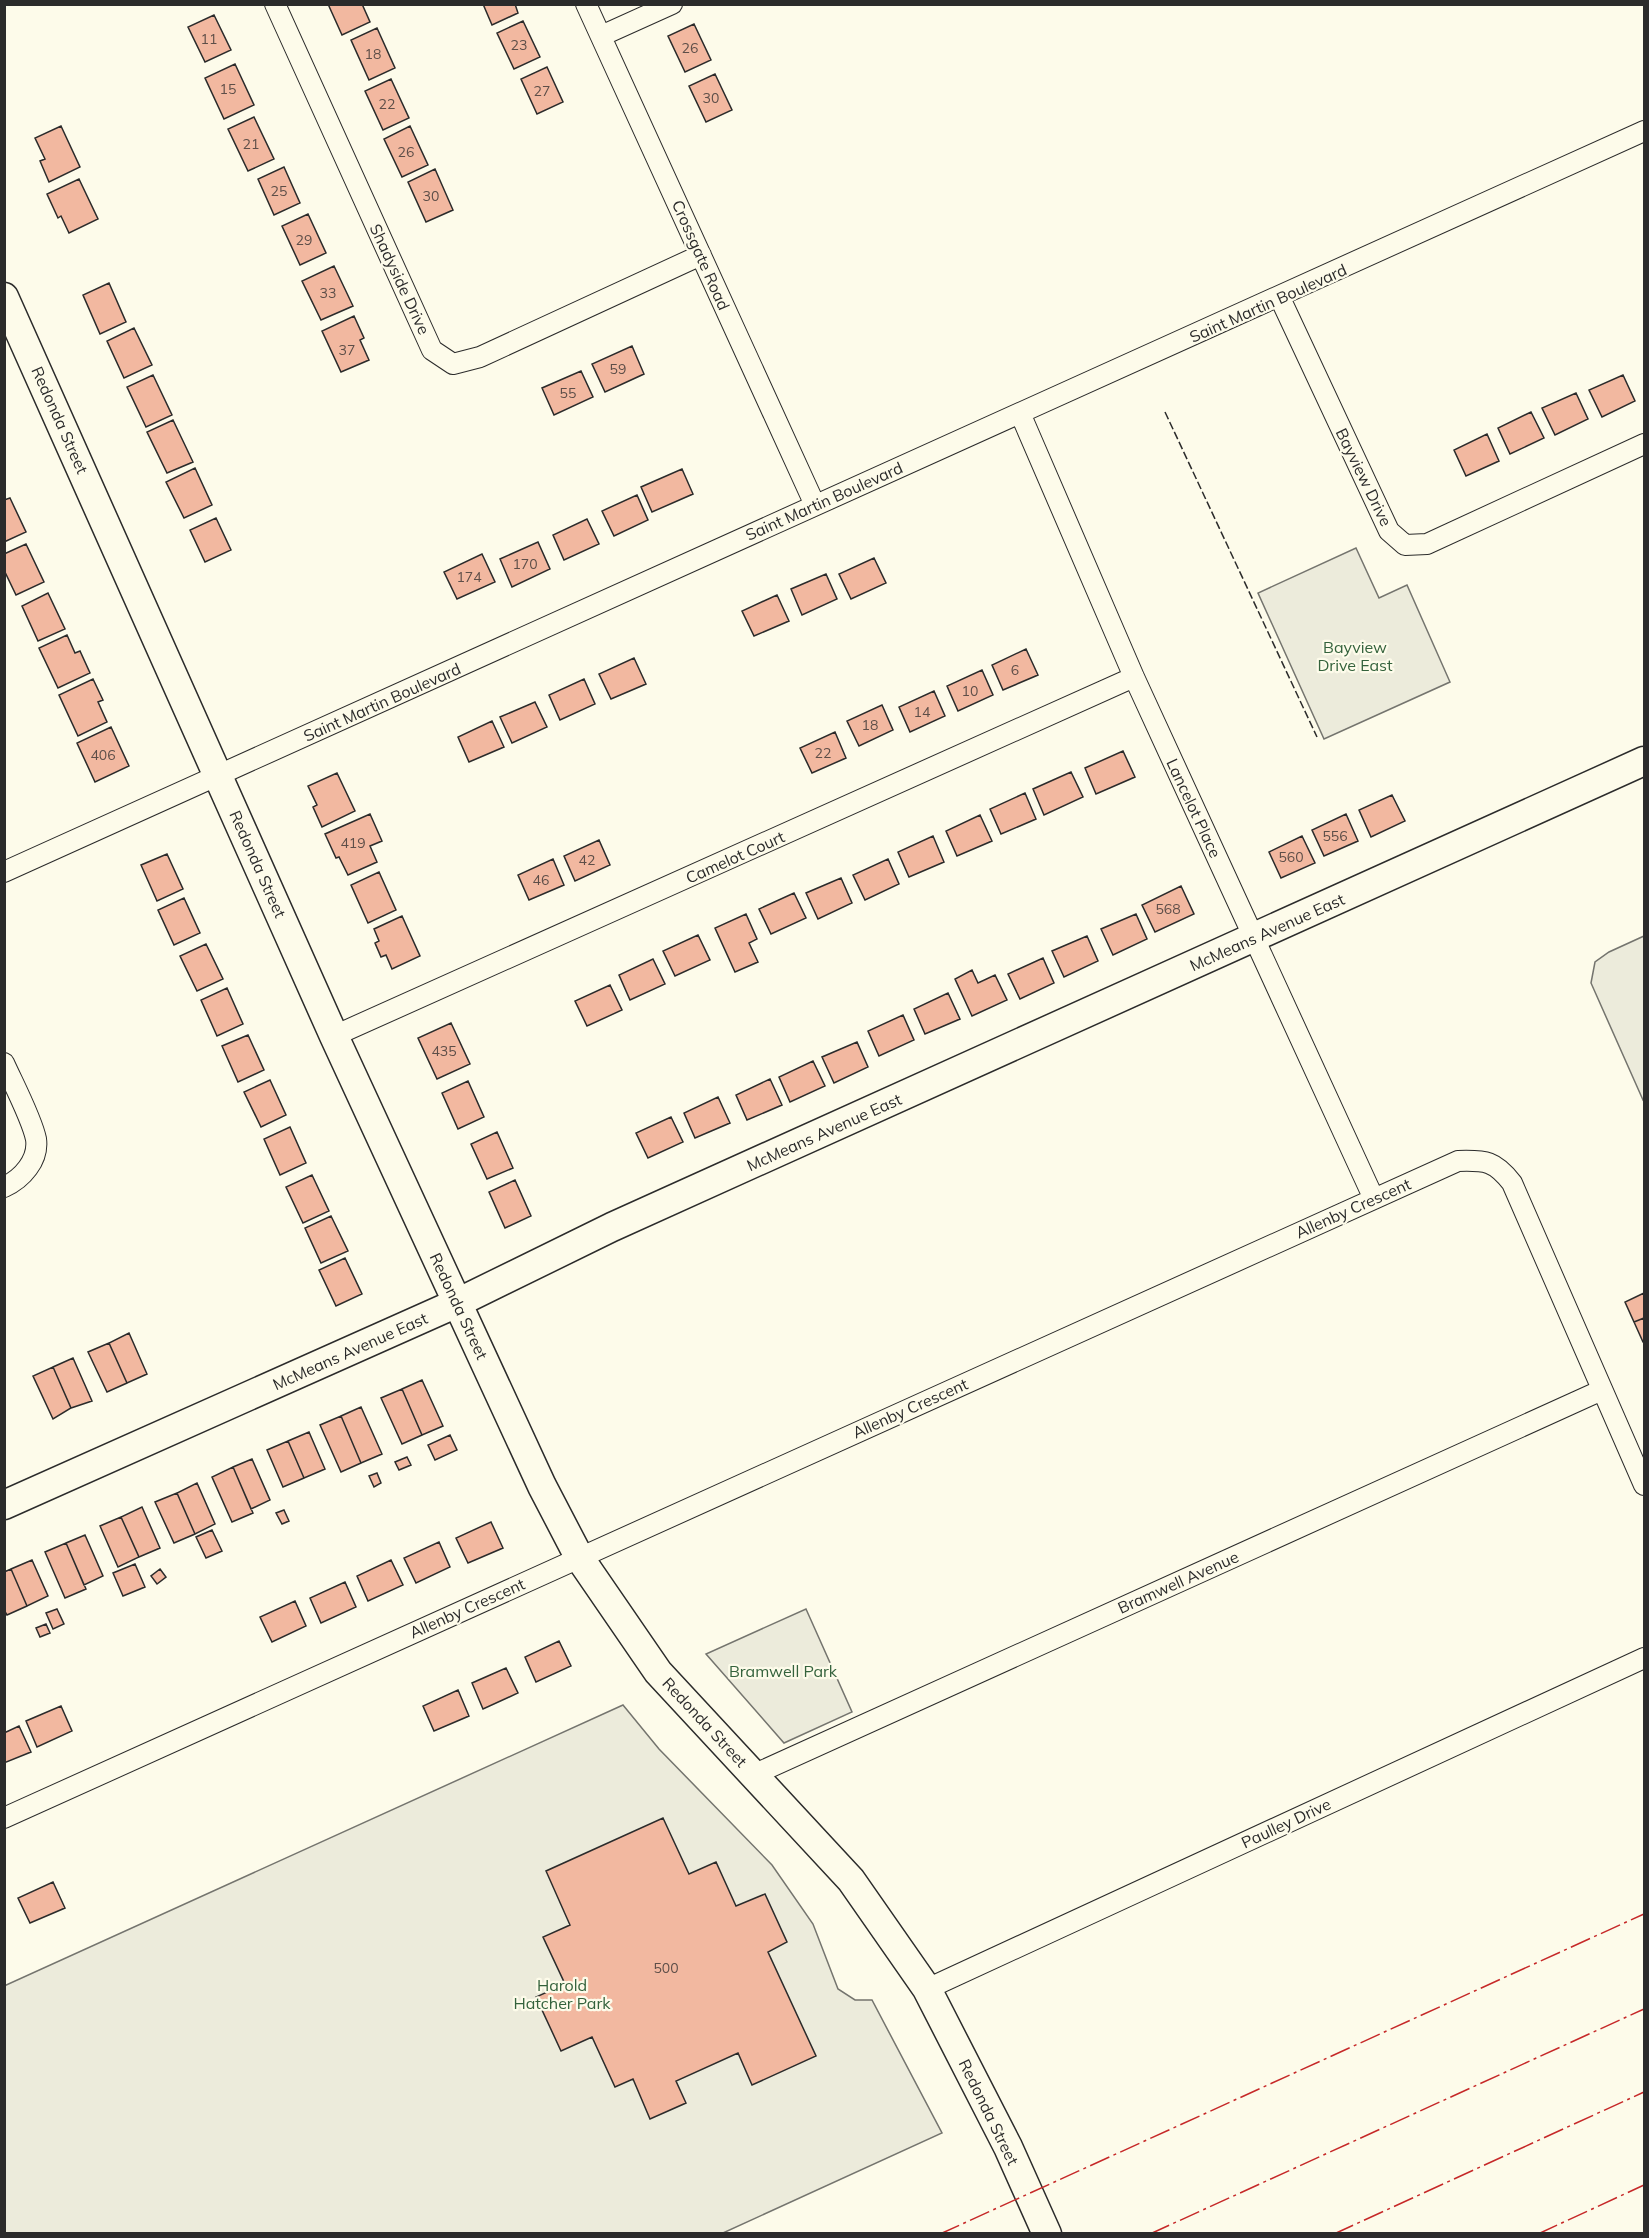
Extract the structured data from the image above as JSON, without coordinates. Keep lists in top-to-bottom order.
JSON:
{
  "streets": {
    "street": [
      "Crossgate Road",
      "Shadyside Drive",
      "Saint Martin Boulevard",
      "Redonda Street",
      "Bayview Drive",
      "Lancelot Place",
      "Camelot Court",
      "McMeans Avenue East",
      "Allenby Crescent",
      "Bramwell Avenue",
      "Paulley Drive"
    ]
  },
  "crossings": [
    ["Crossgate Road", "Shadyside Drive"],
    ["Crossgate Road", "Saint Martin Boulevard"],
    ["Saint Martin Boulevard", "Redonda Street"],
    ["Saint Martin Boulevard", "Bayview Drive"],
    ["Saint Martin Boulevard", "Lancelot Place"],
    ["Redonda Street", "Camelot Court"],
    ["Redonda Street", "McMeans Avenue East"],
    ["Redonda Street", "Allenby Crescent"],
    ["Redonda Street", "Bramwell Avenue"],
    ["Redonda Street", "Paulley Drive"],
    ["Lancelot Place", "Camelot Court"],
    ["Lancelot Place", "McMeans Avenue East"],
    ["Lancelot Place", "Allenby Crescent"],
    ["Allenby Crescent", "Bramwell Avenue"]
  ],
  "parks": ["Bayview Drive East", "Bramwell Park", "Harold Hatcher Park"],
  "house_numbers": [
    "11",
    "23",
    "26",
    "18",
    "15",
    "27",
    "30",
    "22",
    "21",
    "26",
    "25",
    "30",
    "29",
    "33",
    "37",
    "59",
    "55",
    "170",
    "174",
    "6",
    "10",
    "14",
    "18",
    "22",
    "406",
    "556",
    "419",
    "560",
    "42",
    "46",
    "568",
    "435",
    "500"
  ]
}
